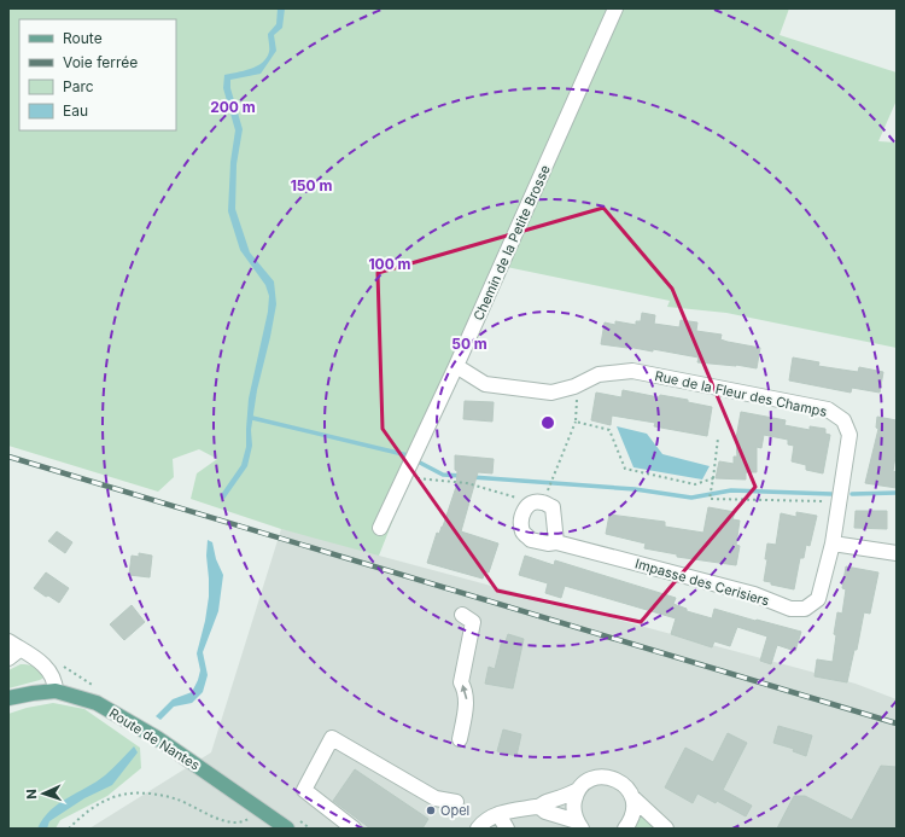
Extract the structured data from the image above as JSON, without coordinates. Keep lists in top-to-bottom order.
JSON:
{
  "streets": {
    "main road": ["Route de Nantes"],
    "street": ["Chemin de la Petite Brosse", "Rue de la Fleur des Champs", "Impasse des Cerisiers"]
  },
  "crossings": [
    ["Chemin de la Petite Brosse", "Rue de la Fleur des Champs"],
    ["Rue de la Fleur des Champs", "Impasse des Cerisiers"]
  ],
  "places": ["Opel"],
  "legend": [
    "Route",
    "Voie ferrée",
    "Parc",
    "Eau"
  ],
  "north": "left",
  "rings": [
    "200 m",
    "150 m",
    "100 m",
    "50 m"
  ]
}
